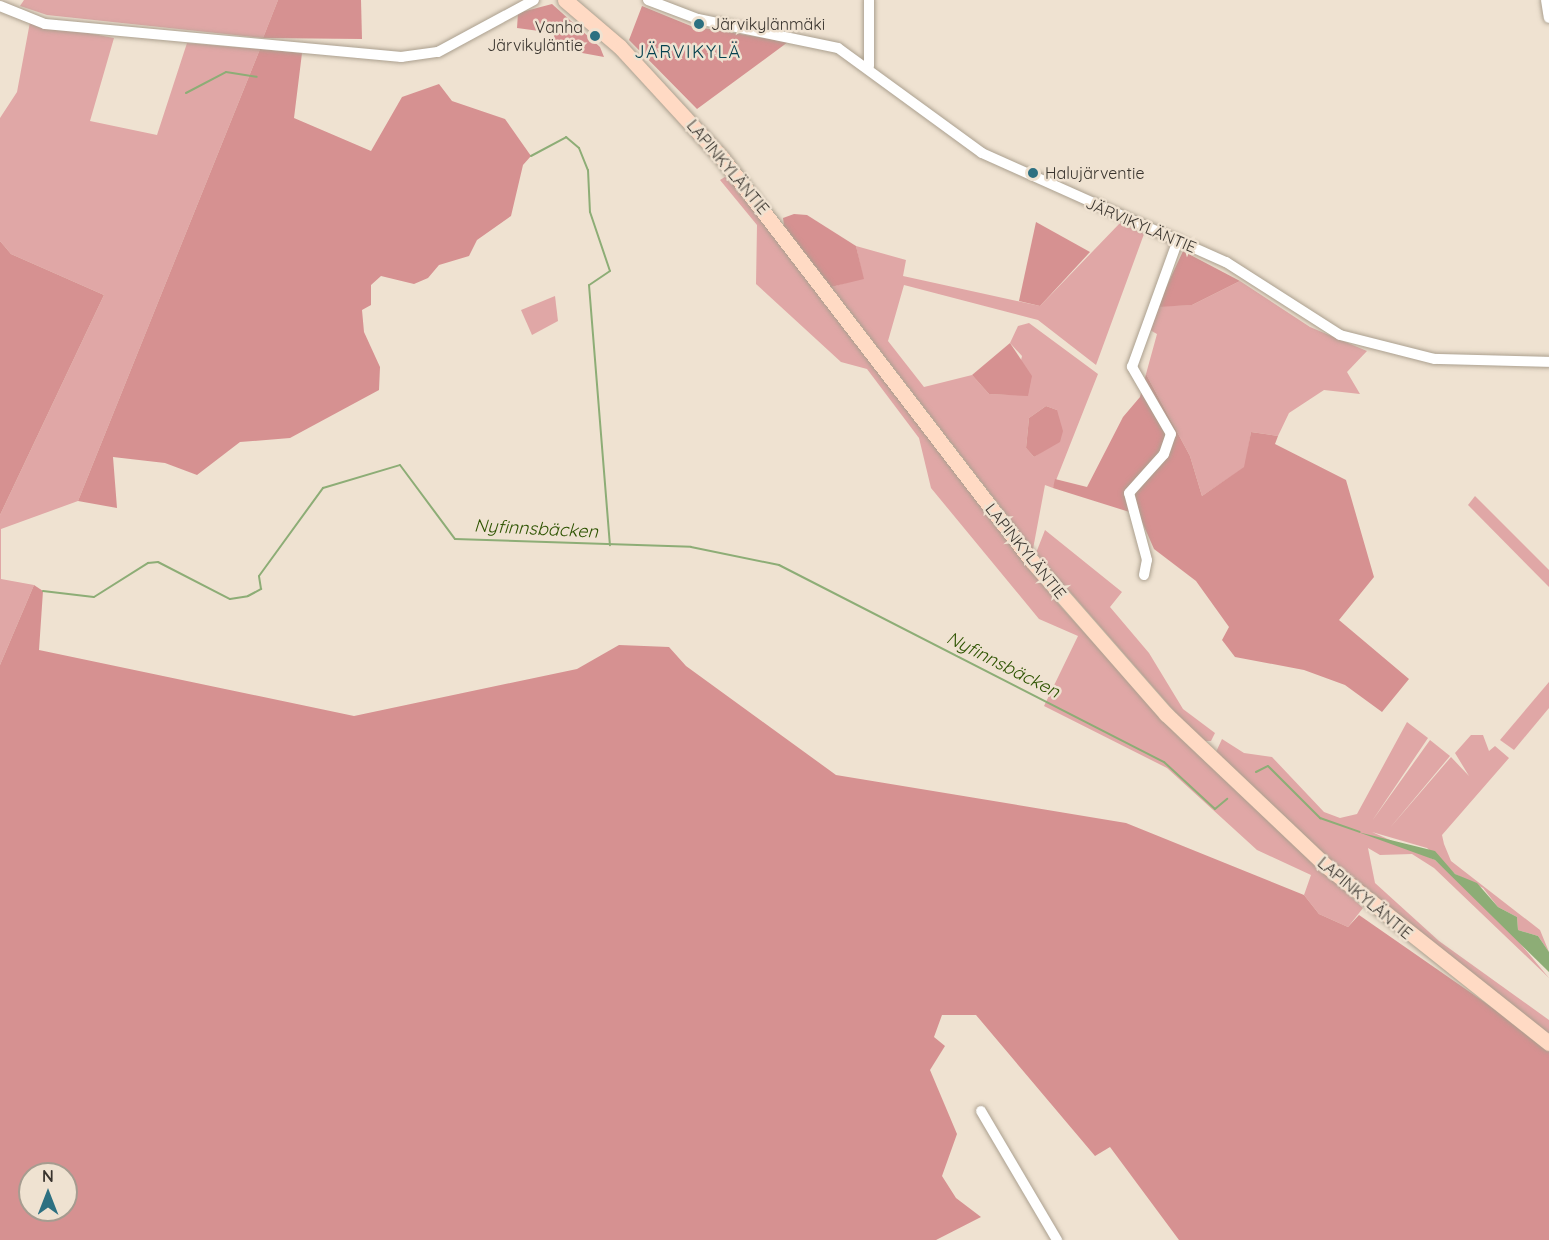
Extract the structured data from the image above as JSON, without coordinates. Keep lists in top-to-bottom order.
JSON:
{
  "streets": {
    "main road": ["LAPINKYLÄNTIE"],
    "street": ["JÄRVIKYLÄNTIE"]
  },
  "districts": ["JÄRVIKYLÄ"],
  "water": ["Nyfinnsbäcken"],
  "places": ["Järvikylänmäki", "Vanha Järvikyläntie", "Halujärventie"],
  "north": "top"
}
